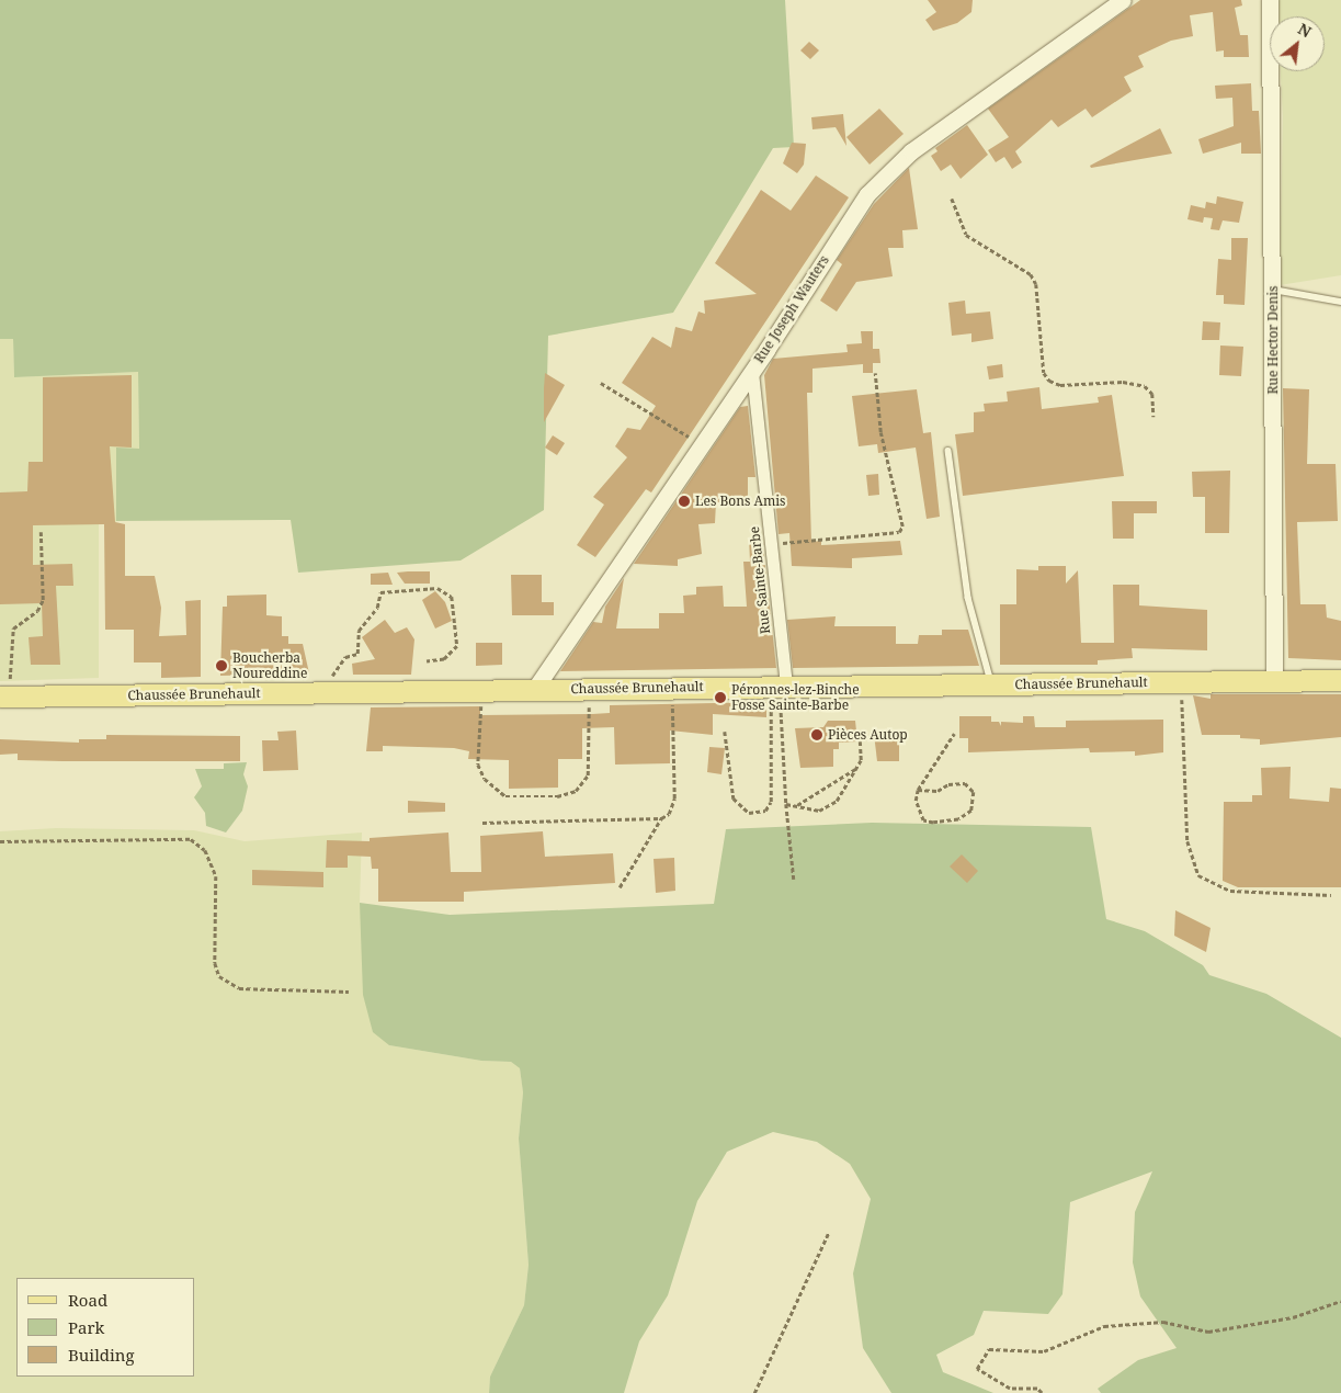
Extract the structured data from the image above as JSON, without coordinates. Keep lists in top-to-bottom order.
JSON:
{
  "streets": {
    "main road": ["Chaussée Brunehault"],
    "street": ["Rue Joseph Wauters", "Rue Hector Denis", "Rue Sainte-Barbe"]
  },
  "crossings": [
    ["Rue Joseph Wauters", "Rue Sainte-Barbe"],
    ["Rue Joseph Wauters", "Chaussée Brunehault"],
    ["Rue Hector Denis", "Chaussée Brunehault"],
    ["Rue Sainte-Barbe", "Chaussée Brunehault"]
  ],
  "places": [
    "Les Bons Amis",
    "Boucherba Noureddine",
    "Péronnes-lez-Binche Fosse Sainte-Barbe",
    "Pièces Autop"
  ],
  "legend": ["Road", "Park", "Building"],
  "north": "top right"
}
